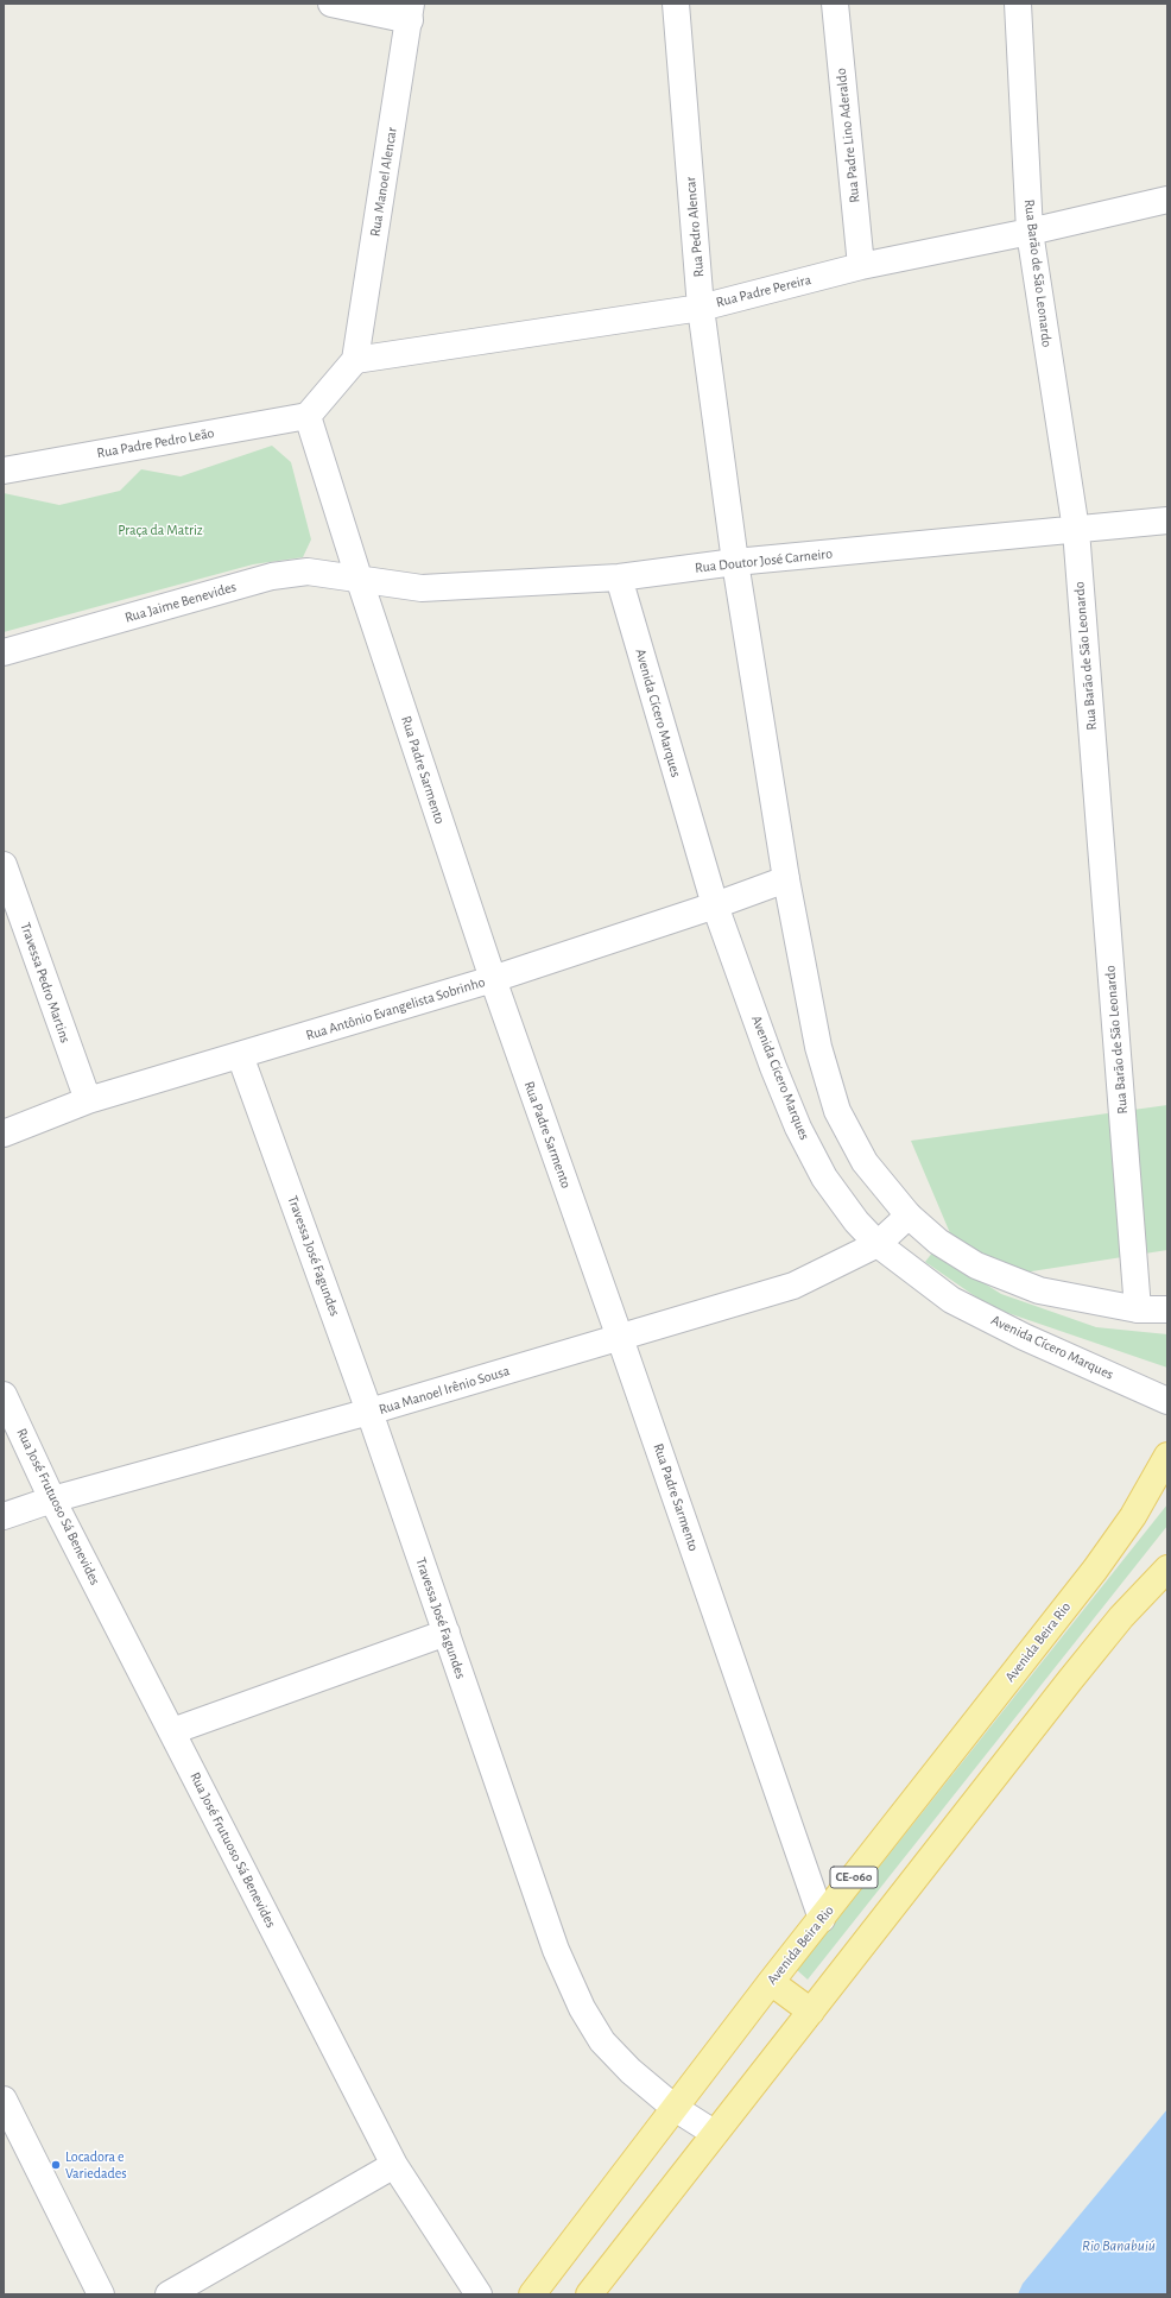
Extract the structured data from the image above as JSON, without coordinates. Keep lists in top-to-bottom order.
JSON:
{
  "streets": {
    "main road": ["Avenida Beira Rio", "CE-060"],
    "street": [
      "Rua Padre Lino Aderaldo",
      "Rua Manoel Alencar",
      "Rua Pedro Alencar",
      "Rua Barão de São Leonardo",
      "Rua Padre Pereira",
      "Rua Padre Pedro Leão",
      "Rua Doutor José Carneiro",
      "Rua Jaime Benevides",
      "Avenida Cícero Marques",
      "Rua Padre Sarmento",
      "Travessa Pedro Martins",
      "Rua Antônio Evangelista Sobrinho",
      "Travessa José Fagundes",
      "Rua Manoel Irênio Sousa",
      "Rua José Frutuoso Sá Benevides"
    ]
  },
  "crossings": [
    ["Rua Padre Lino Aderaldo", "Rua Padre Pereira"],
    ["Rua Manoel Alencar", "Rua Padre Pereira"],
    ["Rua Pedro Alencar", "Rua Padre Pereira"],
    ["Rua Pedro Alencar", "Rua Doutor José Carneiro"],
    ["Rua Barão de São Leonardo", "Rua Padre Pereira"],
    ["Rua Barão de São Leonardo", "Rua Doutor José Carneiro"],
    ["Rua Padre Pedro Leão", "Rua Padre Sarmento"],
    ["Rua Doutor José Carneiro", "Rua Jaime Benevides"],
    ["Rua Doutor José Carneiro", "Avenida Cícero Marques"],
    ["Rua Doutor José Carneiro", "Rua Padre Sarmento"],
    ["Rua Jaime Benevides", "Rua Padre Sarmento"],
    ["Avenida Cícero Marques", "Rua Antônio Evangelista Sobrinho"],
    ["Avenida Cícero Marques", "Rua Manoel Irênio Sousa"],
    ["Rua Padre Sarmento", "Rua Antônio Evangelista Sobrinho"],
    ["Rua Padre Sarmento", "Rua Manoel Irênio Sousa"],
    ["Rua Padre Sarmento", "Avenida Beira Rio"],
    ["Travessa Pedro Martins", "Rua Antônio Evangelista Sobrinho"],
    ["Rua Antônio Evangelista Sobrinho", "Travessa José Fagundes"],
    ["Travessa José Fagundes", "Rua Manoel Irênio Sousa"],
    ["Travessa José Fagundes", "Avenida Beira Rio"],
    ["Rua Manoel Irênio Sousa", "Rua José Frutuoso Sá Benevides"]
  ],
  "water": ["Rio Banabuiú"],
  "parks": ["Praça da Matriz"],
  "places": ["Locadora e Variedades"]
}
